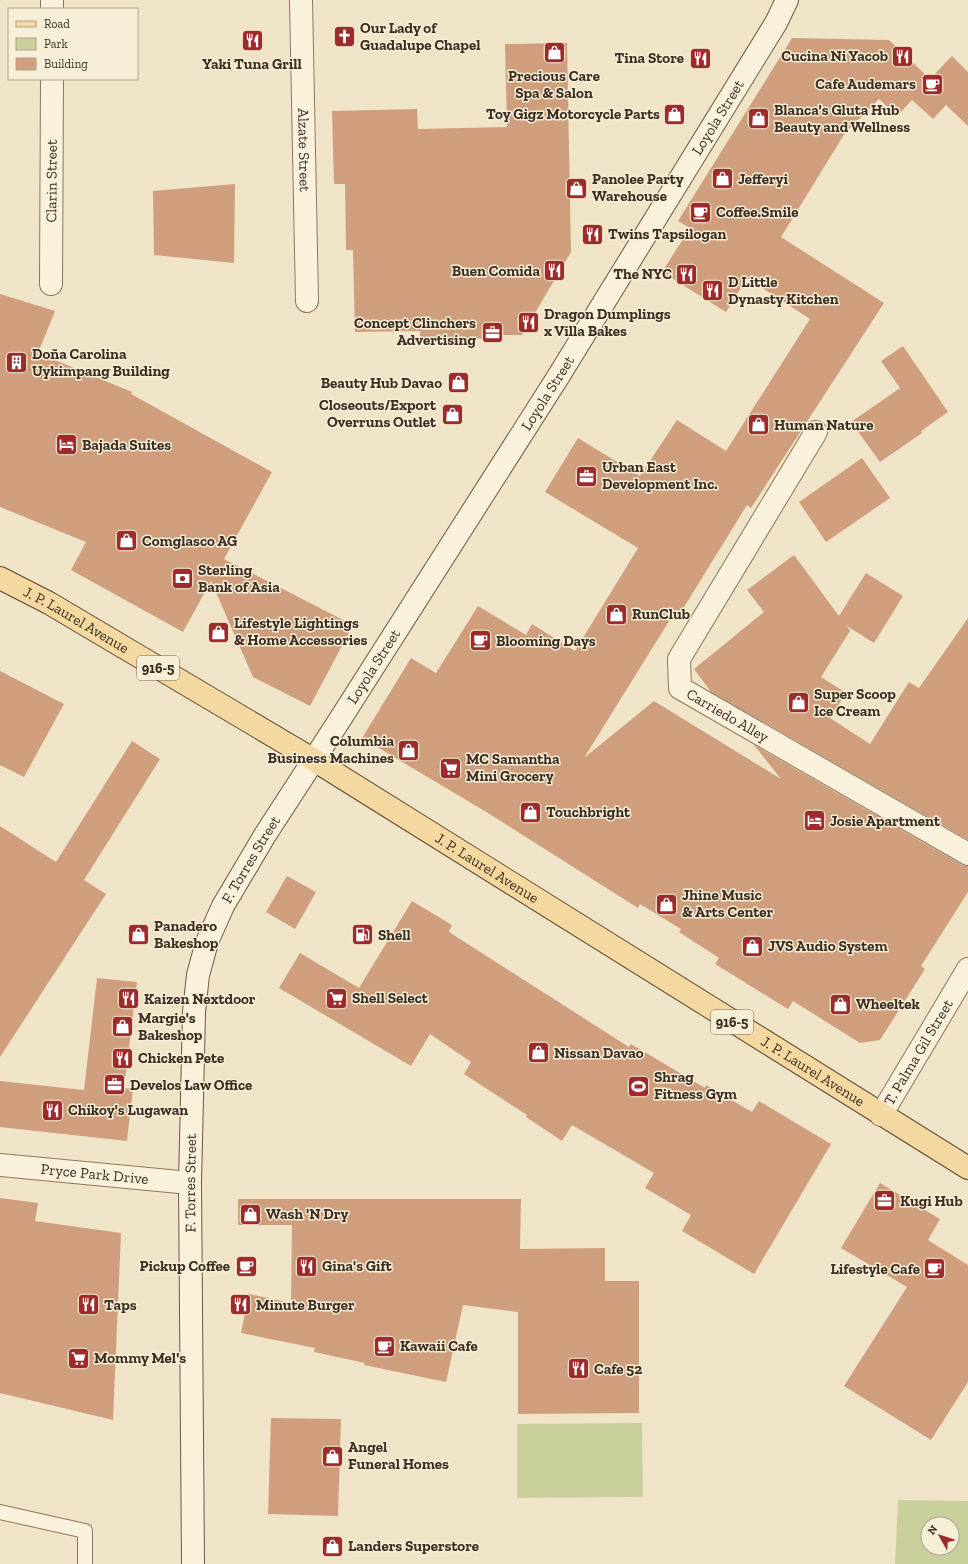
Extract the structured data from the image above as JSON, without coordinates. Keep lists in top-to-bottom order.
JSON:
{
  "streets": {
    "main road": [
      "Loyola Street",
      "Alzate Street",
      "Clarin Street",
      "J. P. Laurel Avenue",
      "916-5",
      "Carriedo Alley",
      "F. Torres Street",
      "T. Palma Gil Street",
      "Pryce Park Drive"
    ]
  },
  "crossings": [
    ["Loyola Street", "J. P. Laurel Avenue"],
    ["Loyola Street", "F. Torres Street"],
    ["J. P. Laurel Avenue", "F. Torres Street"],
    ["J. P. Laurel Avenue", "T. Palma Gil Street"],
    ["F. Torres Street", "Pryce Park Drive"]
  ],
  "places": {
    "church": ["Our Lady of Guadalupe Chapel"],
    "restaurant": [
      "Yaki Tuna Grill",
      "Cucina Ni Yacob",
      "Tina Store",
      "Twins Tapsilogan",
      "Buen Comida",
      "The NYC",
      "D Little Dynasty Kitchen",
      "Dragon Dumplings x Villa Bakes",
      "Kaizen Nextdoor",
      "Chicken Pete",
      "Chikoy's Lugawan",
      "Gina's Gift",
      "Taps",
      "Minute Burger",
      "Cafe 52"
    ],
    "shop": [
      "Precious Care Spa & Salon",
      "Toy Gigz Motorcycle Parts",
      "Blanca's Gluta Hub Beauty and Wellness",
      "Jefferyi",
      "Panolee Party Warehouse",
      "Beauty Hub Davao",
      "Closeouts/Export Overruns Outlet",
      "Human Nature",
      "Comglasco AG",
      "RunClub",
      "Lifestyle Lightings & Home Accessories",
      "Super Scoop Ice Cream",
      "Columbia Business Machines",
      "Touchbright",
      "Jhine Music & Arts Center",
      "Panadero Bakeshop",
      "JVS Audio System",
      "Wheeltek",
      "Margie's Bakeshop",
      "Nissan Davao",
      "Wash 'N Dry",
      "Angel Funeral Homes",
      "Landers Superstore"
    ],
    "cafe": [
      "Cafe Audemars",
      "Coffee.Smile",
      "Blooming Days",
      "Pickup Coffee",
      "Lifestyle Cafe",
      "Kawaii Cafe"
    ],
    "office": [
      "Concept Clinchers Advertising",
      "Urban East Development Inc.",
      "Develos Law Office",
      "Kugi Hub"
    ],
    "building": ["Doña Carolina Uykimpang Building"],
    "hotel": ["Bajada Suites", "Josie Apartment"],
    "bank": ["Sterling Bank of Asia"],
    "supermarket": ["MC Samantha Mini Grocery", "Shell Select", "Mommy Mel's"],
    "fuel station": ["Shell"],
    "sports": ["Shrag Fitness Gym"]
  },
  "legend": ["Road", "Park", "Building"],
  "north": "top left"
}
